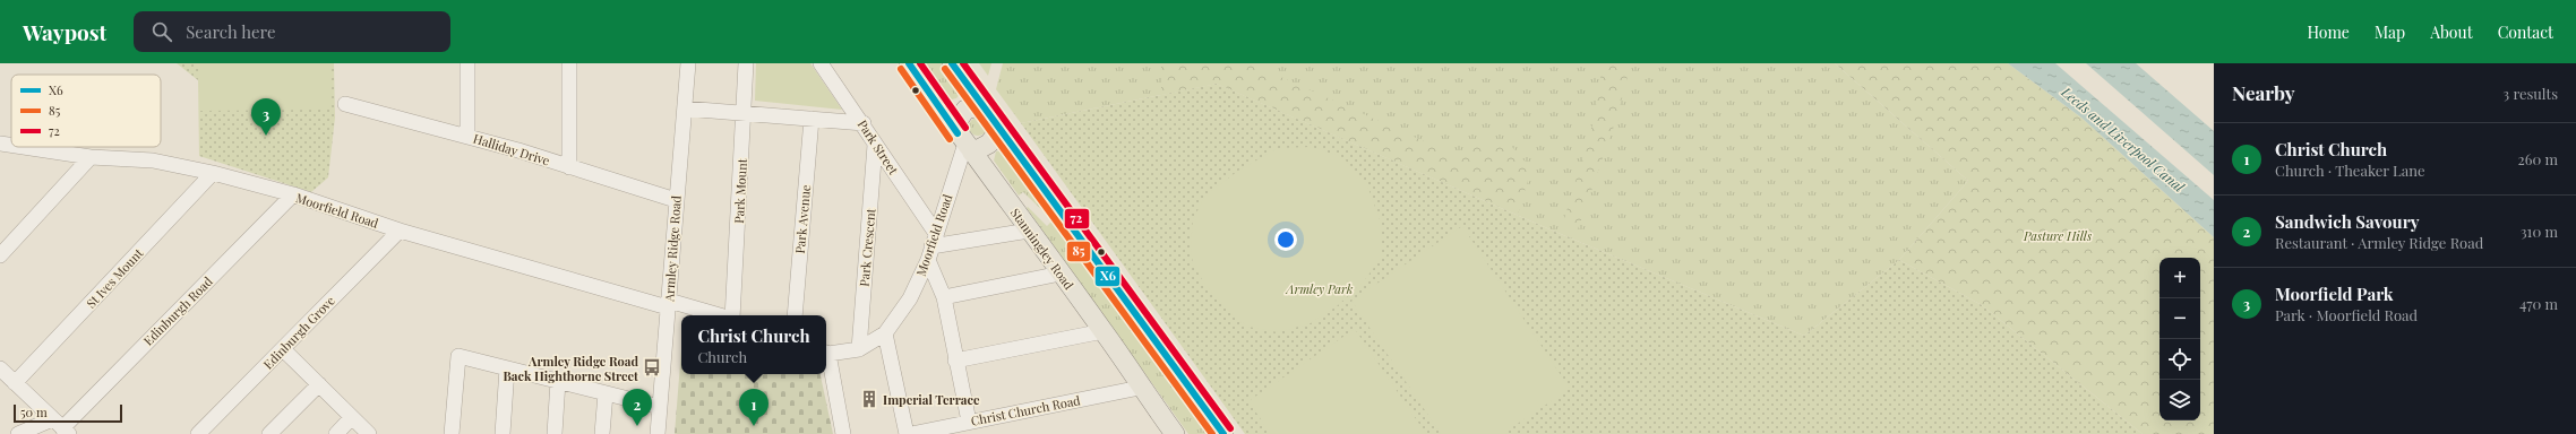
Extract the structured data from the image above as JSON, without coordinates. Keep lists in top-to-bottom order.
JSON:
{
  "streets": {
    "main road": ["Stanningley Road"],
    "street": [
      "Park Street",
      "Halliday Drive",
      "Park Mount",
      "Moorfield Road",
      "Park Avenue",
      "Park Crescent",
      "Armley Ridge Road",
      "St Ives Mount",
      "Edinburgh Road",
      "Edinburgh Grove",
      "Christ Church Road"
    ]
  },
  "crossings": [
    ["Park Street", "Moorfield Road"],
    ["Park Street", "Park Crescent"],
    ["Park Street", "Christ Church Road"],
    ["Halliday Drive", "Armley Ridge Road"],
    ["Moorfield Road", "Park Crescent"],
    ["Moorfield Road", "Armley Ridge Road"],
    ["Moorfield Road", "Stanningley Road"],
    ["Moorfield Road", "St Ives Mount"],
    ["Moorfield Road", "Edinburgh Road"],
    ["Moorfield Road", "Edinburgh Grove"],
    ["Stanningley Road", "Christ Church Road"]
  ],
  "water": ["Leeds and Liverpool Canal"],
  "parks": ["Pasture Hills", "Armley Park"],
  "places": {
    "bus stop": ["Armley Ridge Road Back Highthorne Street"],
    "building": ["Imperial Terrace"]
  },
  "lines": ["transit line X6", "transit line 72", "transit line 85"],
  "legend": ["X6", "85", "72"],
  "scale_bar": "50 m",
  "page": {
    "header": "Waypost",
    "search": "Search here",
    "nav": [
      "Home",
      "Map",
      "About",
      "Contact"
    ],
    "heading": ["Nearby", "3 results"],
    "pins": ["3", "1", "2"],
    "list": [
      {
        "mark": "1",
        "name": "Christ Church",
        "note": "Church · Theaker Lane",
        "value": "260 m"
      },
      {
        "mark": "2",
        "name": "Sandwich Savoury",
        "note": "Restaurant · Armley Ridge Road",
        "value": "310 m"
      },
      {
        "mark": "3",
        "name": "Moorfield Park",
        "note": "Park · Moorfield Road",
        "value": "470 m"
      }
    ],
    "map_buttons": ["+", "−"],
    "popup": ["Christ Church", "Church"],
    "scale": "50 m"
  }
}
